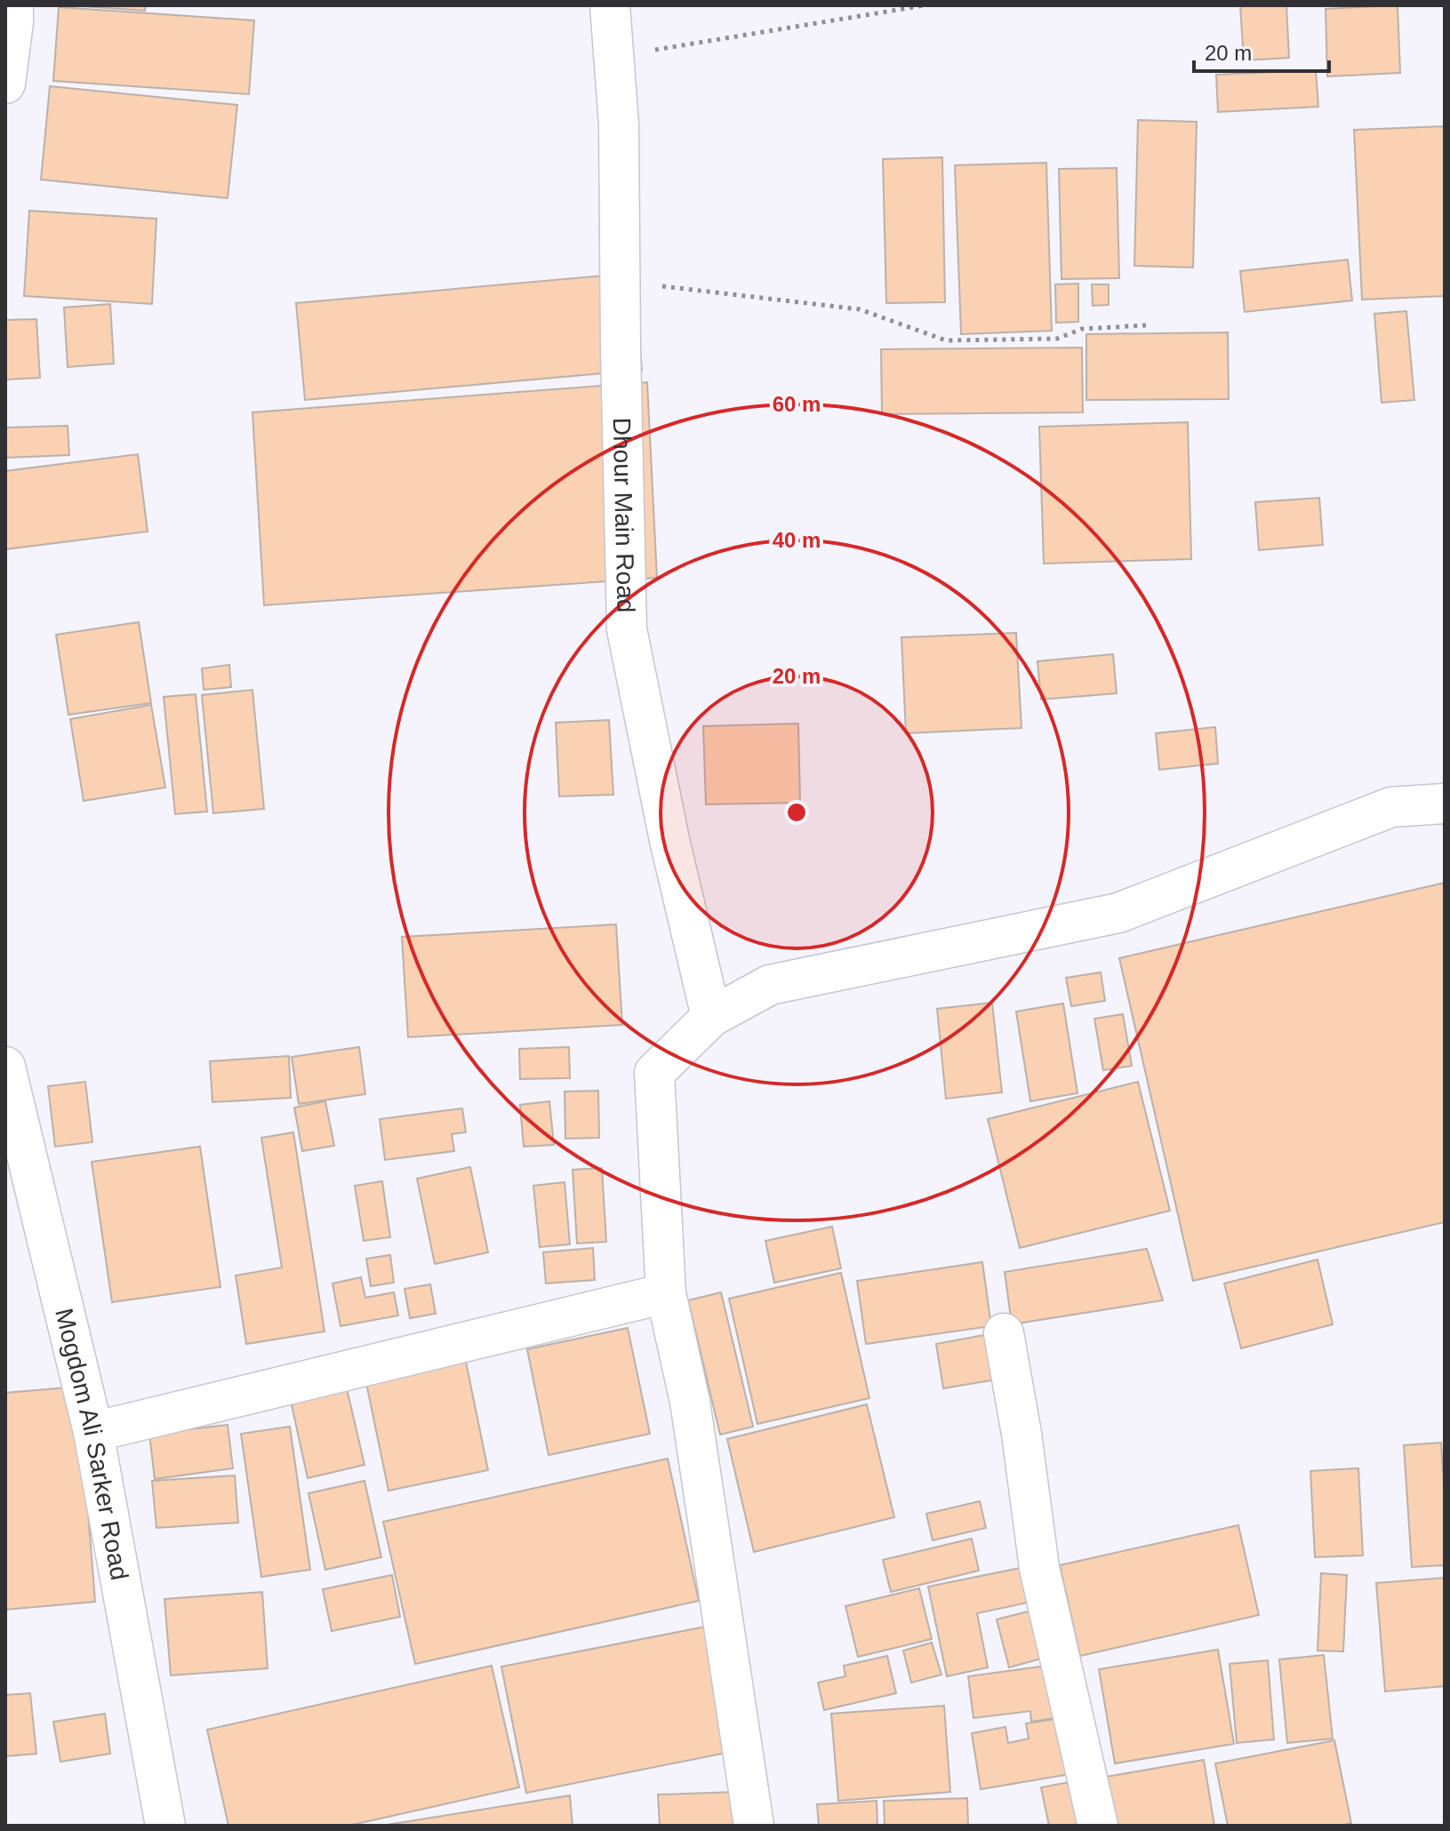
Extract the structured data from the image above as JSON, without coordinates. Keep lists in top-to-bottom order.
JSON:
{
  "streets": {
    "street": ["Dhour Main Road", "Mogdom Ali Sarker Road"]
  },
  "scale_bar": "20 m",
  "rings": ["60 m", "40 m", "20 m"]
}
